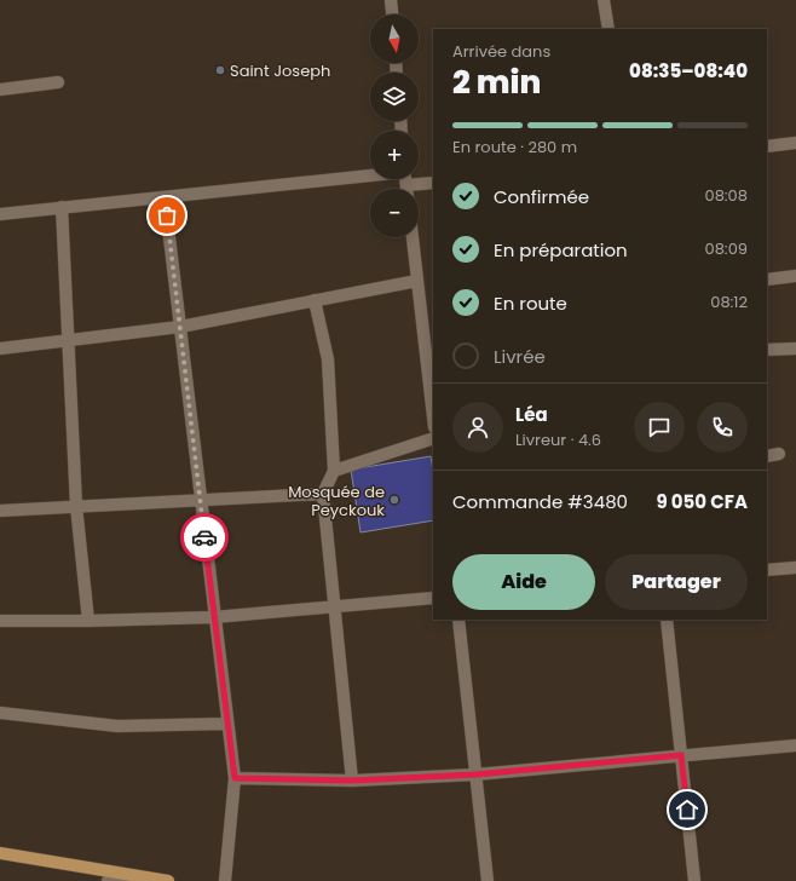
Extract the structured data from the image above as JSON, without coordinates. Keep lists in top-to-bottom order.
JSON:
{
  "places": ["Saint Joseph", "Mosquée de Peyckouk"],
  "north": "bottom",
  "page": {
    "map_buttons": ["+", "−"],
    "heading": ["2 min", "Arrivée dans", "08:35–08:40"],
    "panel": [
      "Léa",
      "Livreur · 4.6",
      "Commande #3480",
      "9 050 CFA"
    ],
    "bar": "En route · 280 m",
    "list": [
      ["Confirmée", "08:08"],
      ["En préparation", "08:09"],
      ["En route", "08:12"],
      "Livrée"
    ],
    "buttons": ["Aide", "Partager"]
  }
}
